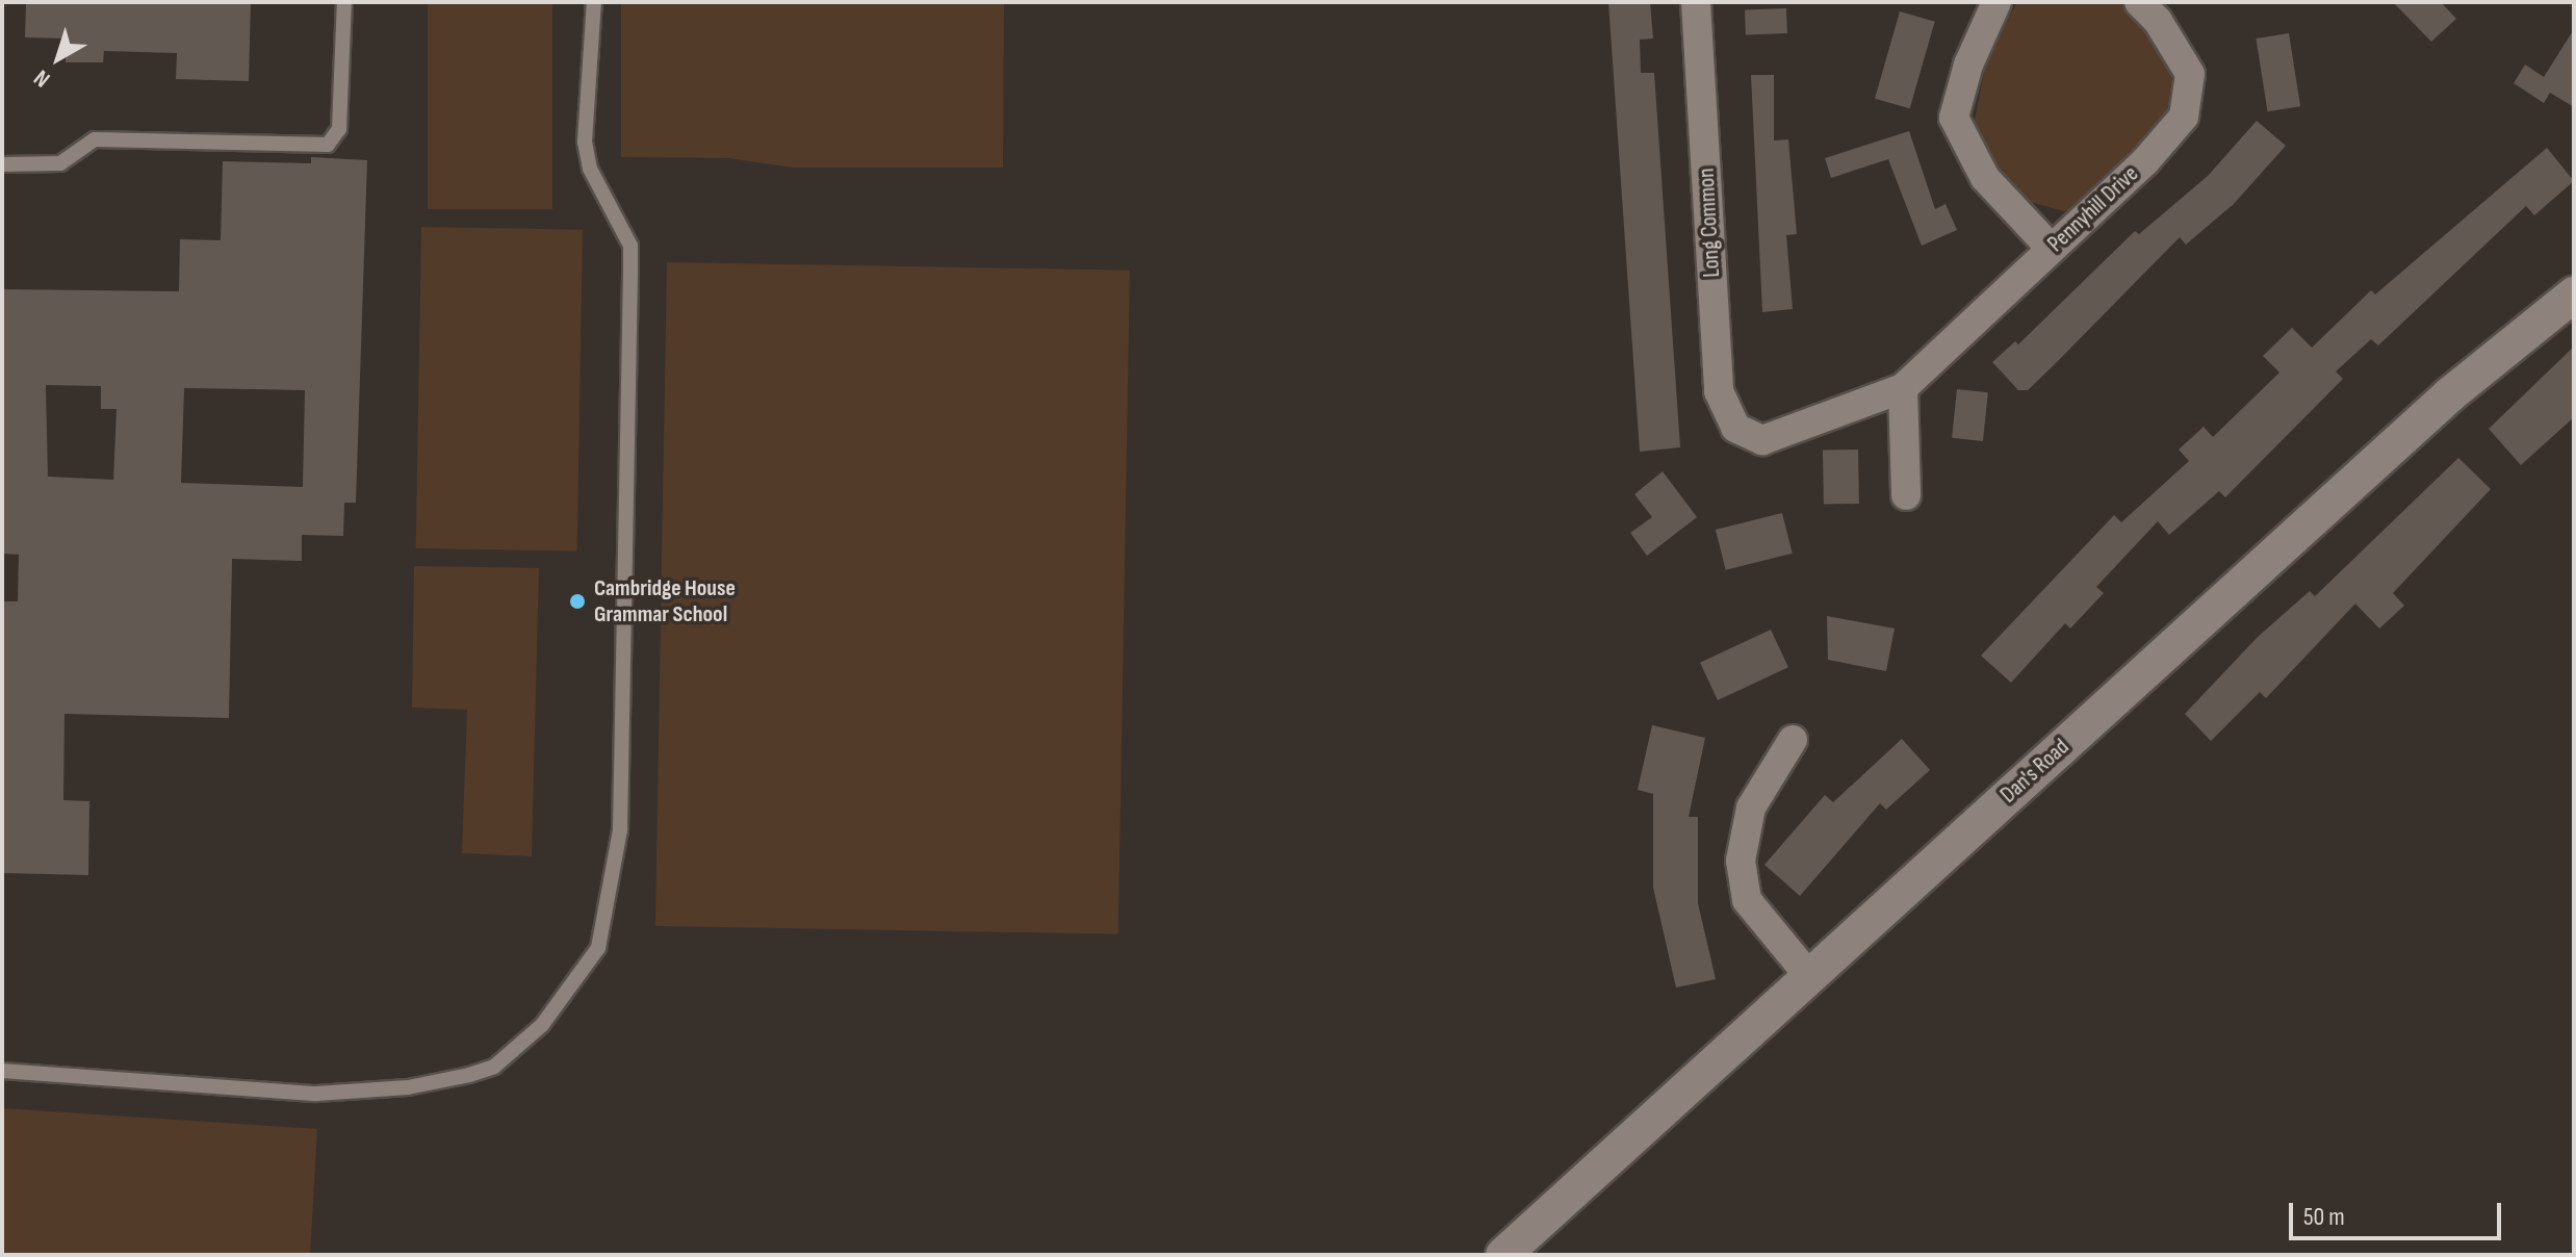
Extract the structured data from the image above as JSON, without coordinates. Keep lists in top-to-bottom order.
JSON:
{
  "streets": {
    "street": ["Pennyhill Drive", "Long Common", "Dan's Road"]
  },
  "crossings": [
    ["Pennyhill Drive", "Long Common"]
  ],
  "places": ["Cambridge House Grammar School"],
  "scale_bar": "50 m",
  "north": "bottom left"
}
